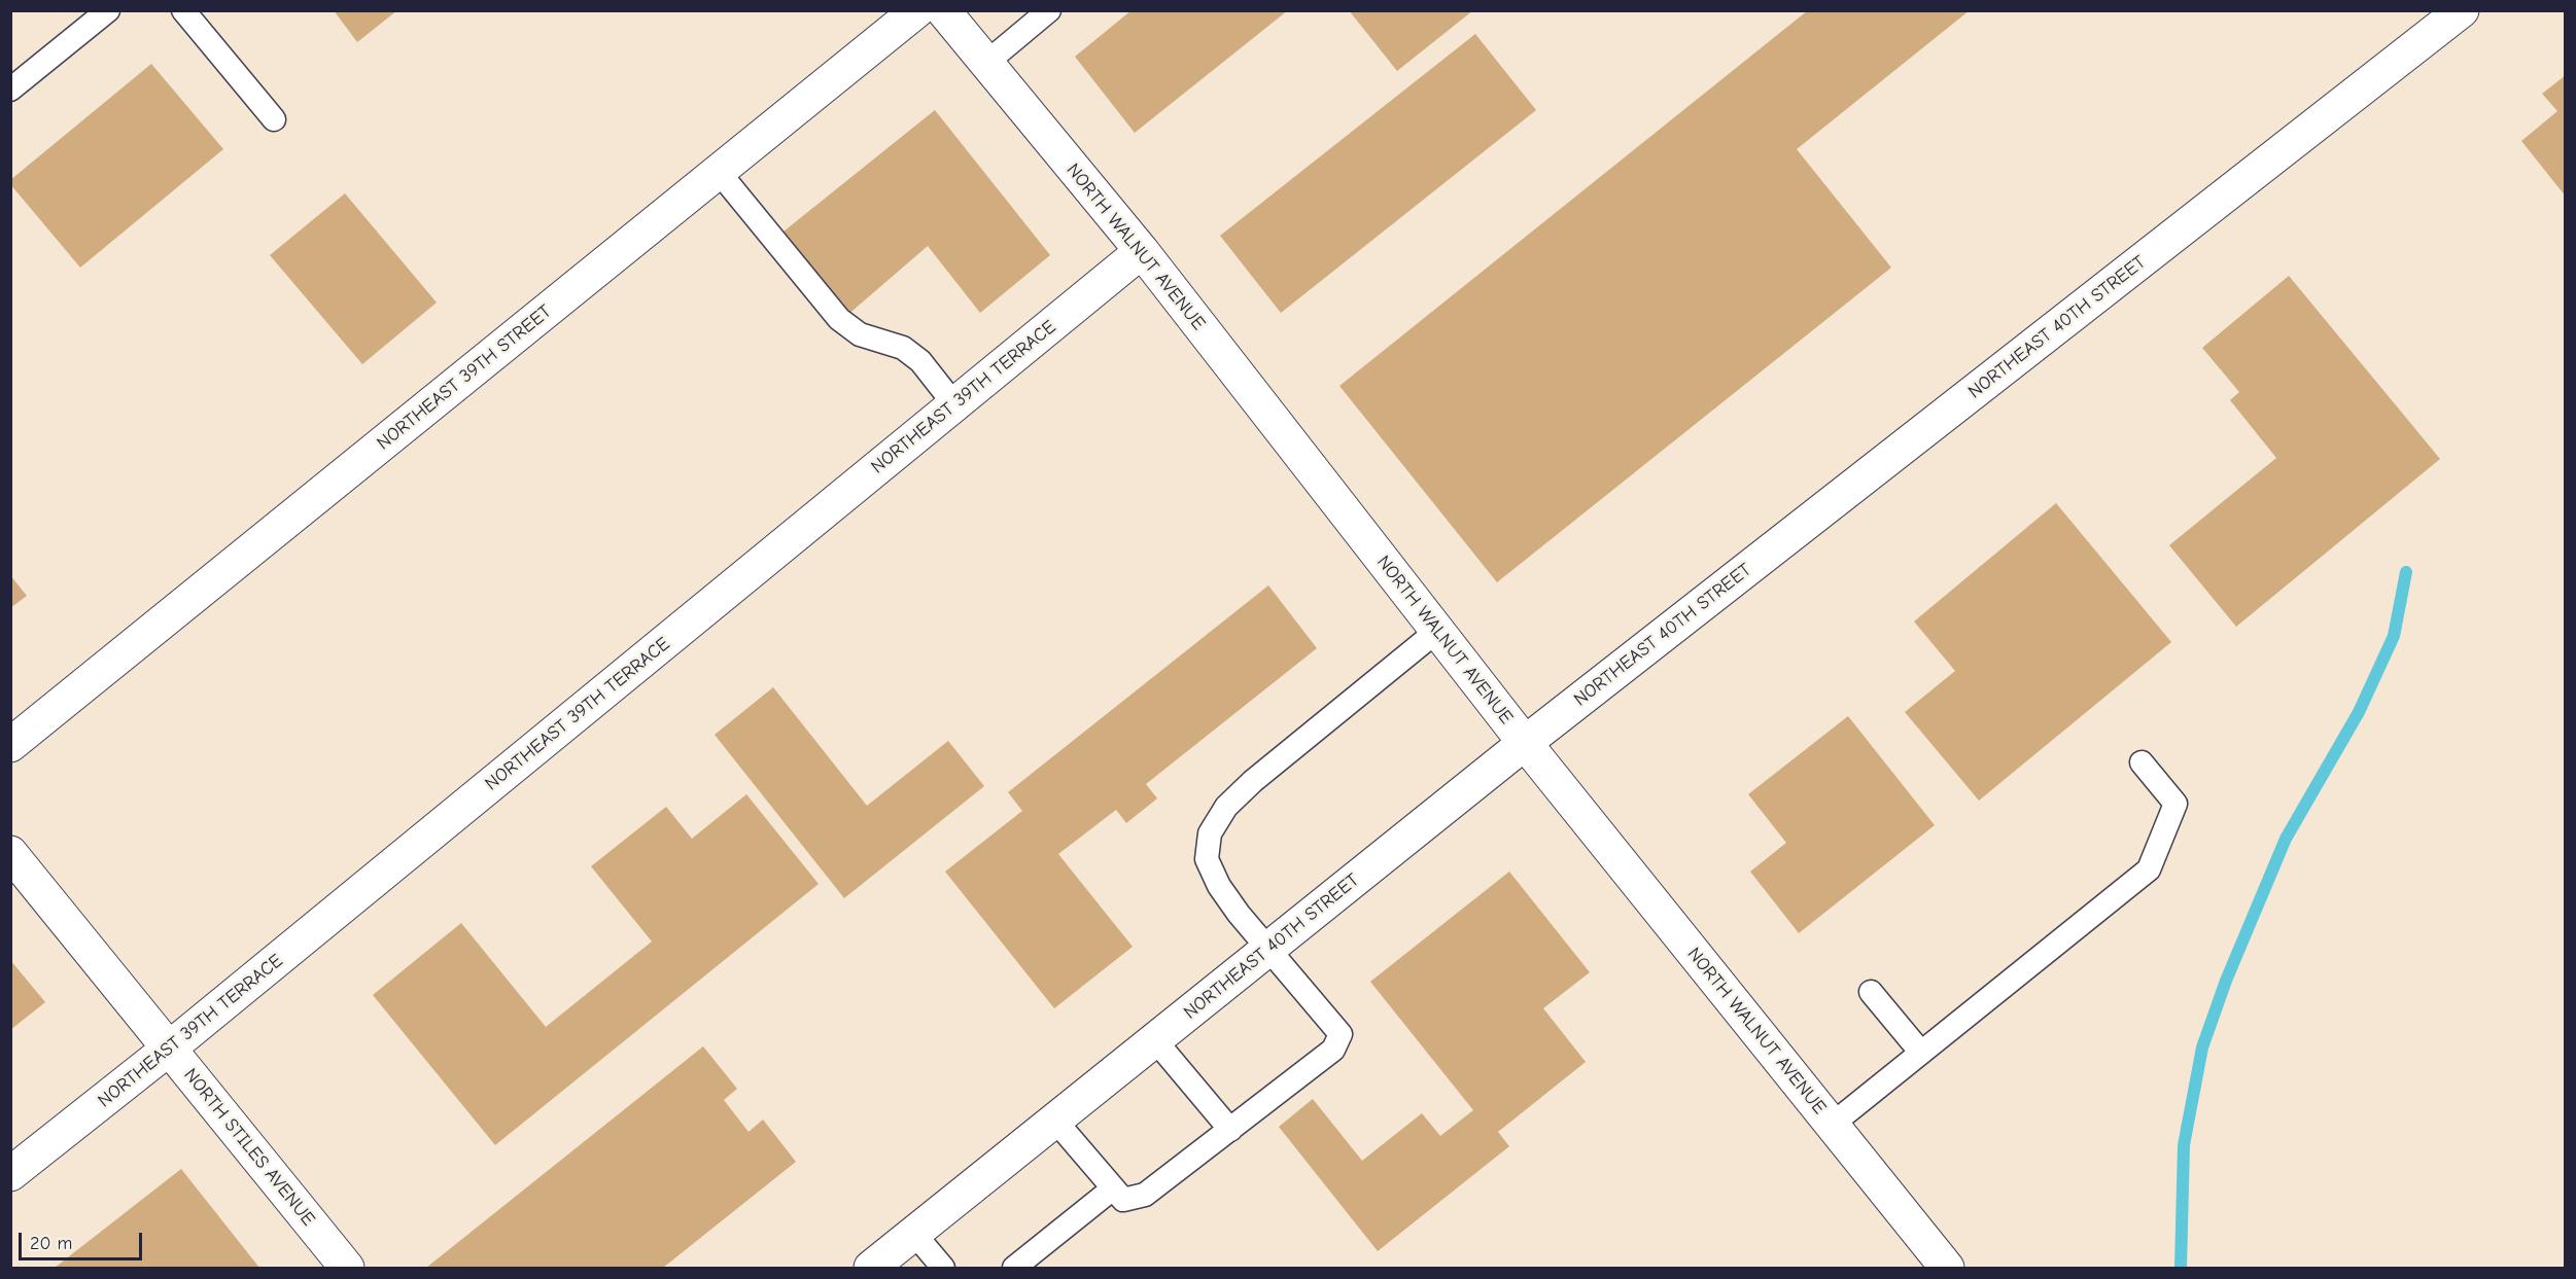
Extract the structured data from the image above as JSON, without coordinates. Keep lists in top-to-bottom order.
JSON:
{
  "streets": {
    "street": [
      "NORTH WALNUT AVENUE",
      "NORTHEAST 40TH STREET",
      "NORTHEAST 39TH STREET",
      "NORTHEAST 39TH TERRACE",
      "NORTH STILES AVENUE"
    ]
  },
  "crossings": [
    ["NORTH WALNUT AVENUE", "NORTHEAST 40TH STREET"],
    ["NORTH WALNUT AVENUE", "NORTHEAST 39TH TERRACE"],
    ["NORTHEAST 39TH TERRACE", "NORTH STILES AVENUE"]
  ],
  "scale_bar": "20 m"
}
